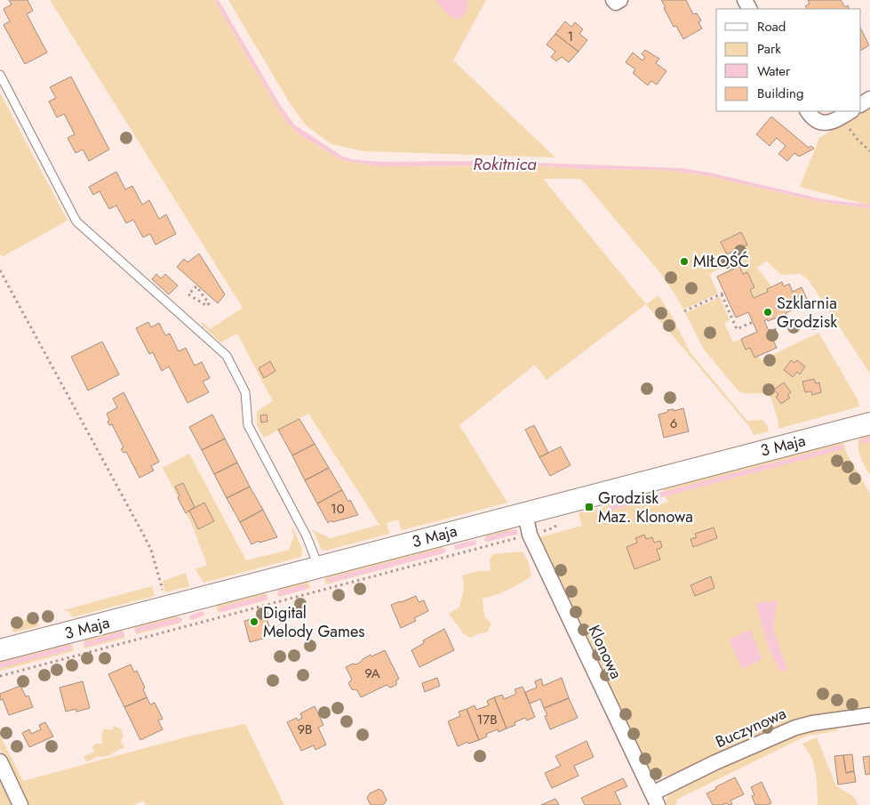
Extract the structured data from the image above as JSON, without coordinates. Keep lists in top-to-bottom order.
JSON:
{
  "streets": {
    "street": ["3 Maja", "Klonowa", "Buczynowa"]
  },
  "crossings": [
    ["3 Maja", "Klonowa"],
    ["Klonowa", "Buczynowa"]
  ],
  "water": ["Rokitnica"],
  "places": {
    "other": ["MIŁOŚĆ", "Szklarnia Grodzisk", "Digital Melody Games"],
    "transit": ["Grodzisk Maz. Klonowa"]
  },
  "house_numbers": [
    "1",
    "6",
    "10",
    "9A",
    "17B",
    "9B"
  ],
  "legend": [
    "Road",
    "Park",
    "Water",
    "Building"
  ]
}
